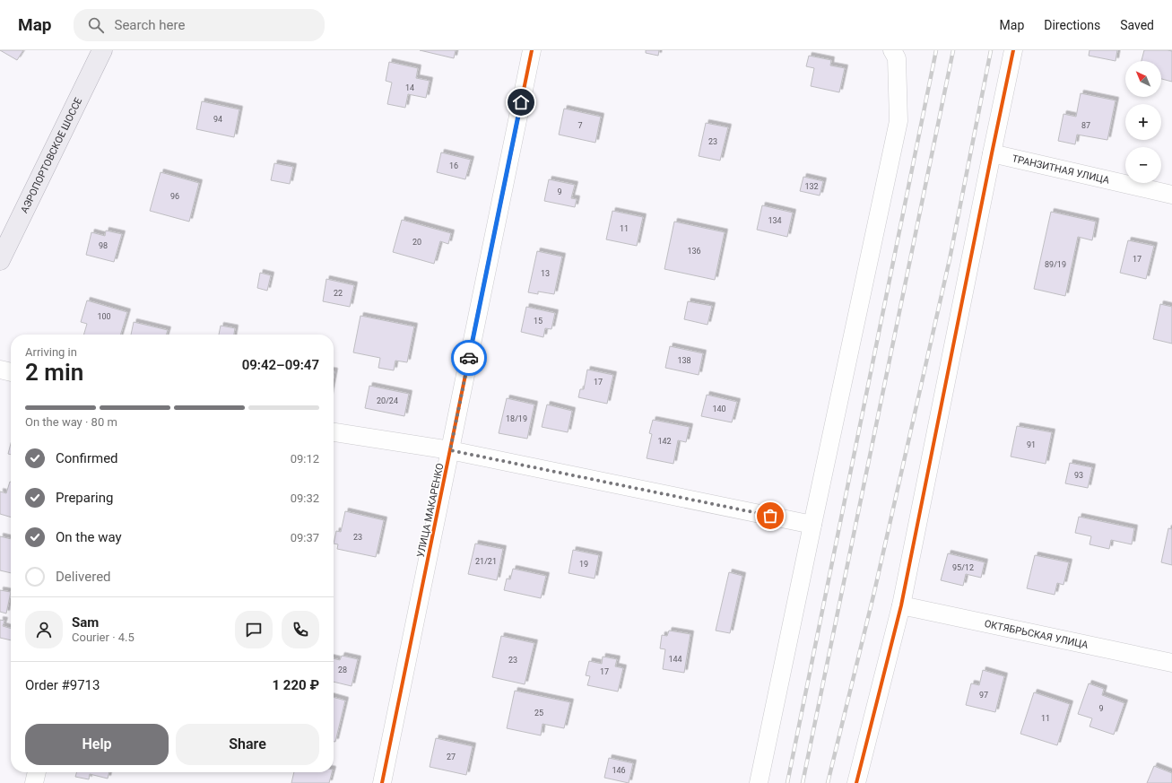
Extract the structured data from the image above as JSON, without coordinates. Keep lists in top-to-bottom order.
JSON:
{
  "streets": {
    "main road": ["АЭРОПОРТОВСКОЕ ШОССЕ"],
    "street": ["ТРАНЗИТНАЯ УЛИЦА", "УЛИЦА МАКАРЕНКО", "ОКТЯБРЬСКАЯ УЛИЦА"]
  },
  "house_numbers": [
    "14",
    "94",
    "7",
    "87",
    "23",
    "16",
    "132",
    "9",
    "96",
    "134",
    "11",
    "20",
    "98",
    "136",
    "17",
    "89/19",
    "13",
    "22",
    "100",
    "15",
    "138",
    "17",
    "20/24",
    "140",
    "18/19",
    "142",
    "91",
    "93",
    "23",
    "21/21",
    "19",
    "95/12",
    "144",
    "23",
    "28",
    "17",
    "97",
    "9",
    "25",
    "11",
    "27",
    "146"
  ],
  "north": "top left",
  "page": {
    "header": "Map",
    "search": "Search here",
    "nav": ["Map", "Directions", "Saved"],
    "map_buttons": ["+", "−"],
    "heading": ["2 min", "Arriving in", "09:42–09:47"],
    "panel": [
      "Sam",
      "Courier · 4.5",
      "Order #9713",
      "1 220 ₽"
    ],
    "bar": "On the way · 80 m",
    "list": [
      ["Confirmed", "09:12"],
      ["Preparing", "09:32"],
      ["On the way", "09:37"],
      "Delivered"
    ],
    "buttons": ["Help", "Share"]
  }
}
